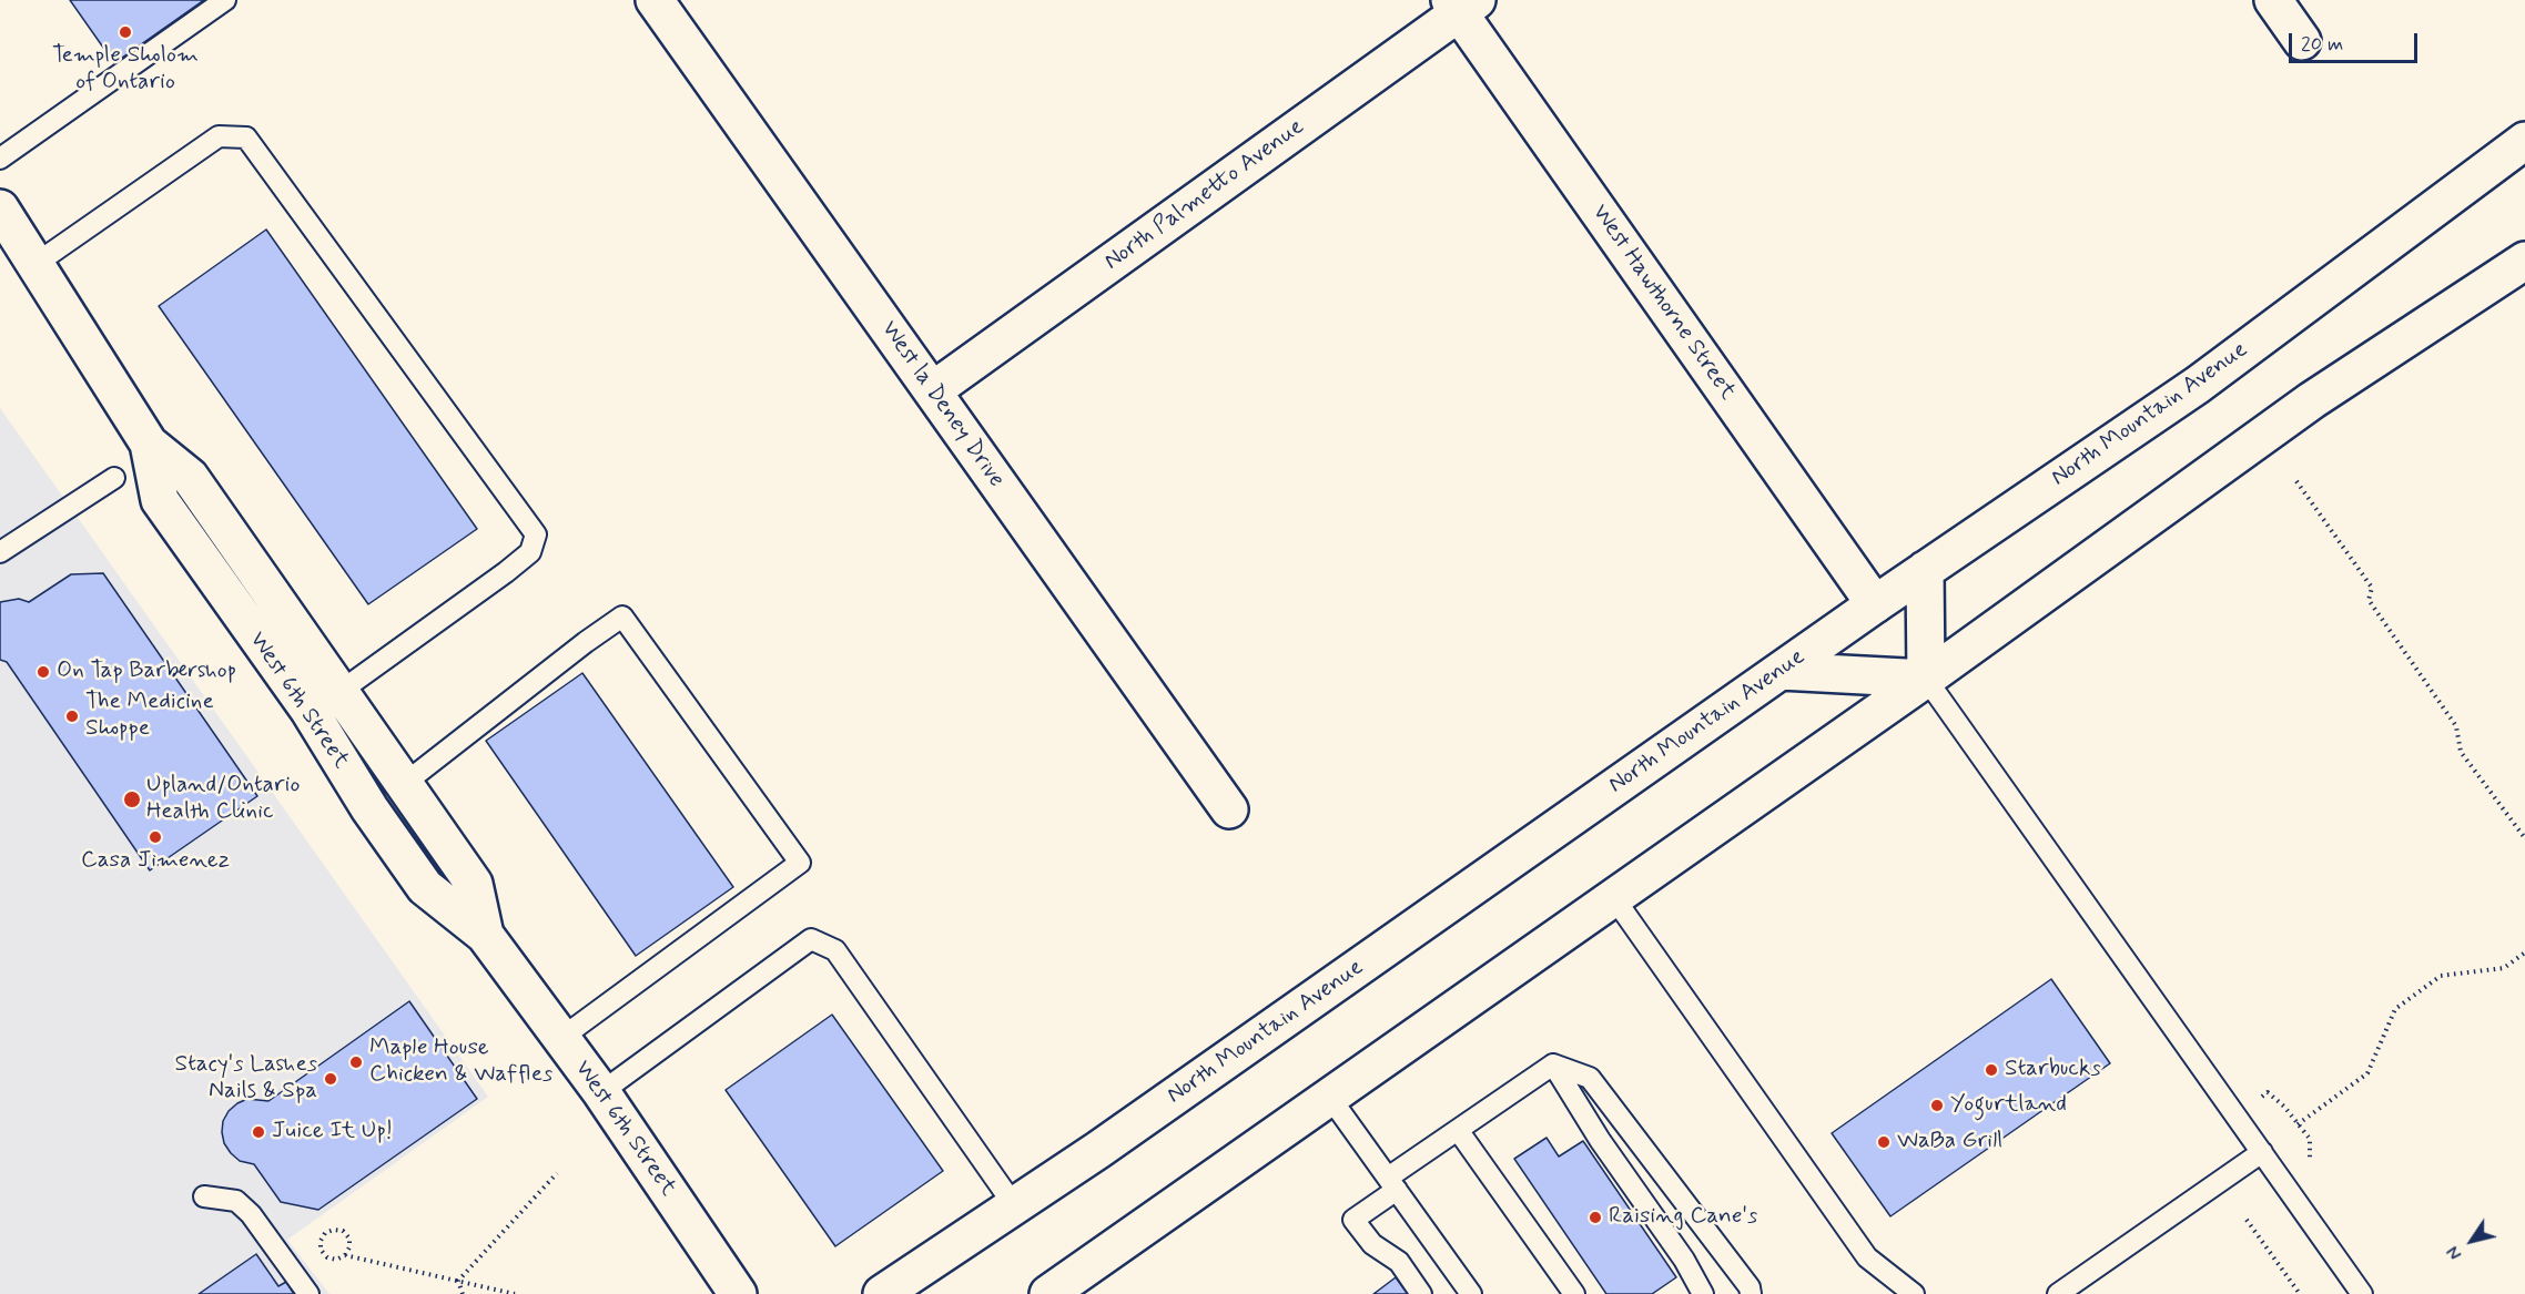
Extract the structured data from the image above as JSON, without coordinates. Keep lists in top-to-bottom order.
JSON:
{
  "streets": {
    "street": [
      "North Palmetto Avenue",
      "West Hawthorne Street",
      "West la Deney Drive",
      "North Mountain Avenue",
      "West 6th Street"
    ]
  },
  "crossings": [
    ["North Palmetto Avenue", "West Hawthorne Street"],
    ["North Palmetto Avenue", "West la Deney Drive"],
    ["West Hawthorne Street", "North Mountain Avenue"]
  ],
  "places": [
    "Temple Sholom of Ontario",
    "On Tap Barbershop",
    "The Medicine Shoppe",
    "Upland/Ontario Health Clinic",
    "Casa Jimenez",
    "Maple House Chicken & Waffles",
    "Starbucks",
    "Stacy's Lashes Nails & Spa",
    "Yogurtland",
    "Juice It Up!",
    "WaBa Grill",
    "Raising Cane's"
  ],
  "scale_bar": "20 m",
  "north": "bottom left"
}
